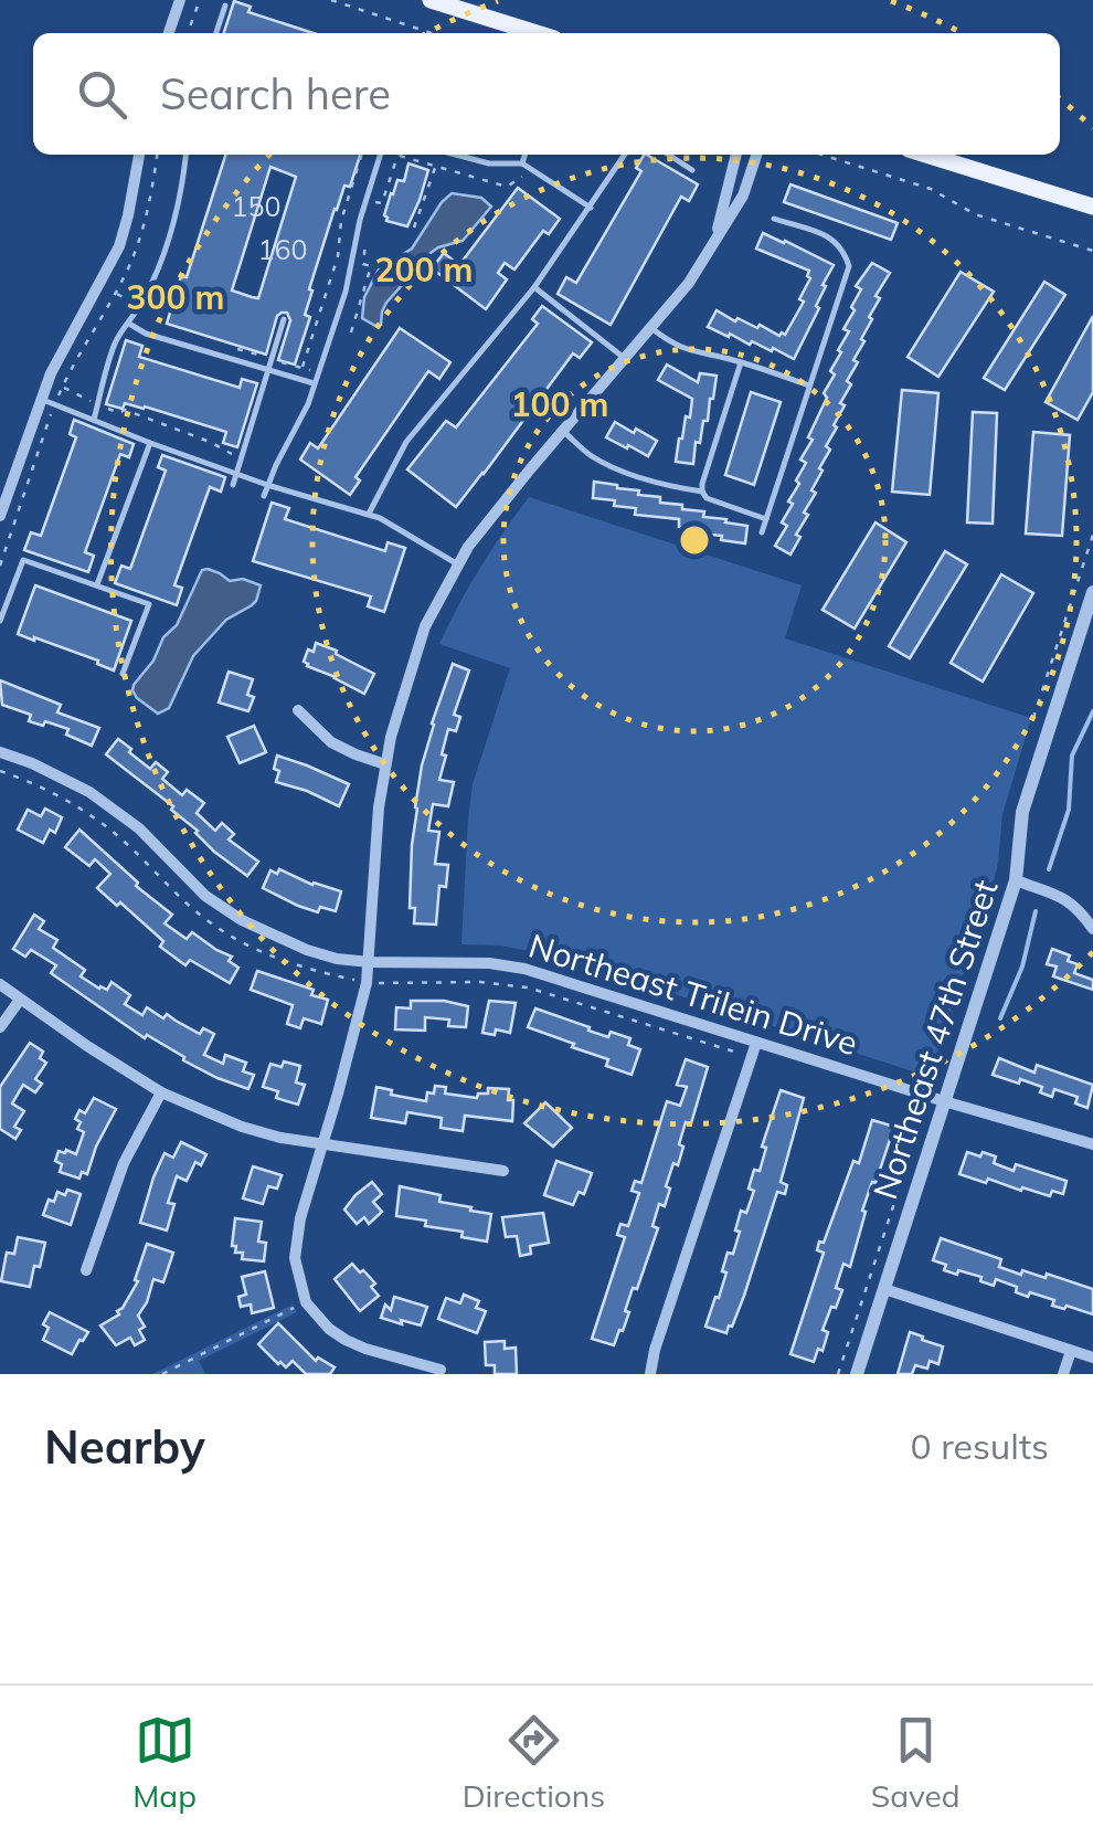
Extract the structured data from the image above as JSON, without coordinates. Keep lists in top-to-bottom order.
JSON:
{
  "streets": {
    "street": ["Northeast Trilein Drive", "Northeast 47th Street"]
  },
  "crossings": [
    ["Northeast Trilein Drive", "Northeast 47th Street"]
  ],
  "house_numbers": ["150", "160"],
  "page": {
    "search": "Search here",
    "heading": ["Nearby", "0 results"],
    "nav": ["Map", "Directions", "Saved"]
  },
  "rings": ["200 m", "300 m", "100 m"]
}
